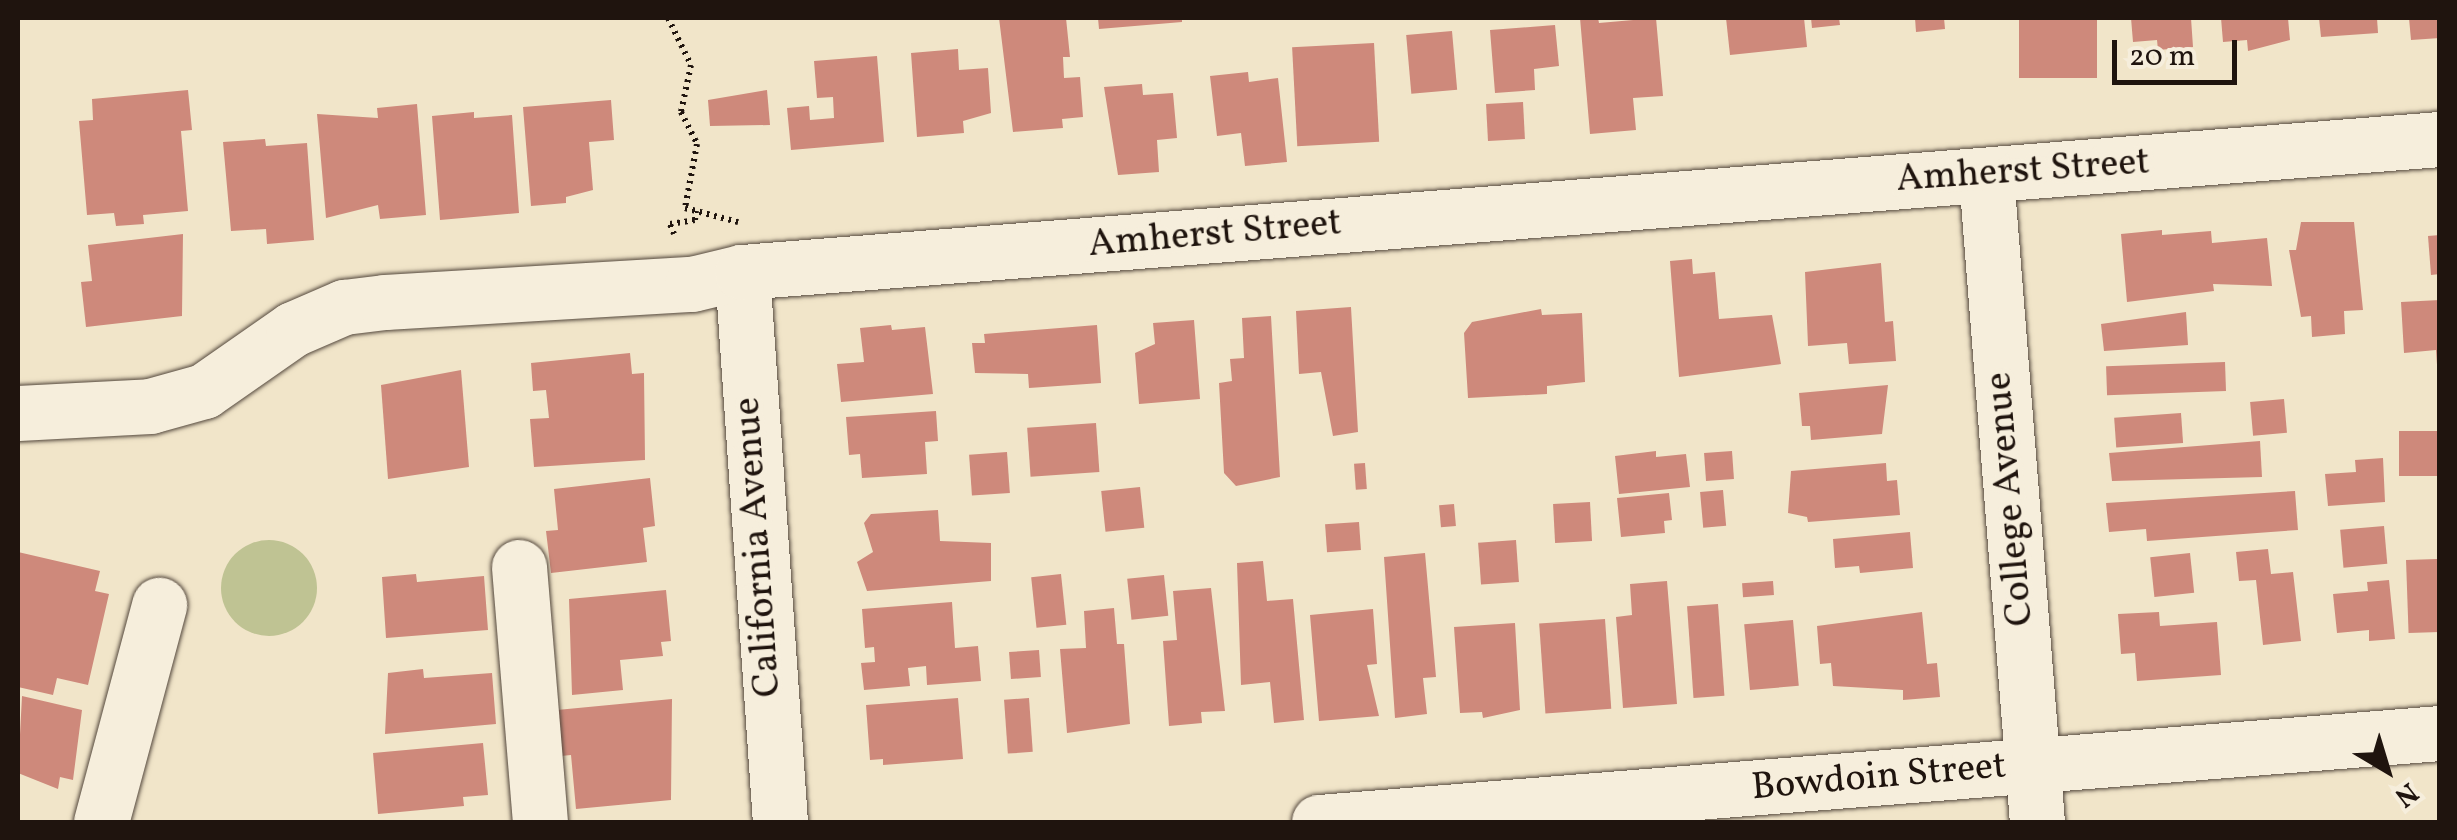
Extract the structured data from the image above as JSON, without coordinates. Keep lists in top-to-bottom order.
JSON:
{
  "streets": {
    "street": [
      "Amherst Street",
      "College Avenue",
      "California Avenue",
      "Bowdoin Street"
    ]
  },
  "crossings": [
    ["Amherst Street", "College Avenue"],
    ["Amherst Street", "California Avenue"],
    ["College Avenue", "Bowdoin Street"]
  ],
  "scale_bar": "20 m",
  "north": "bottom right"
}
